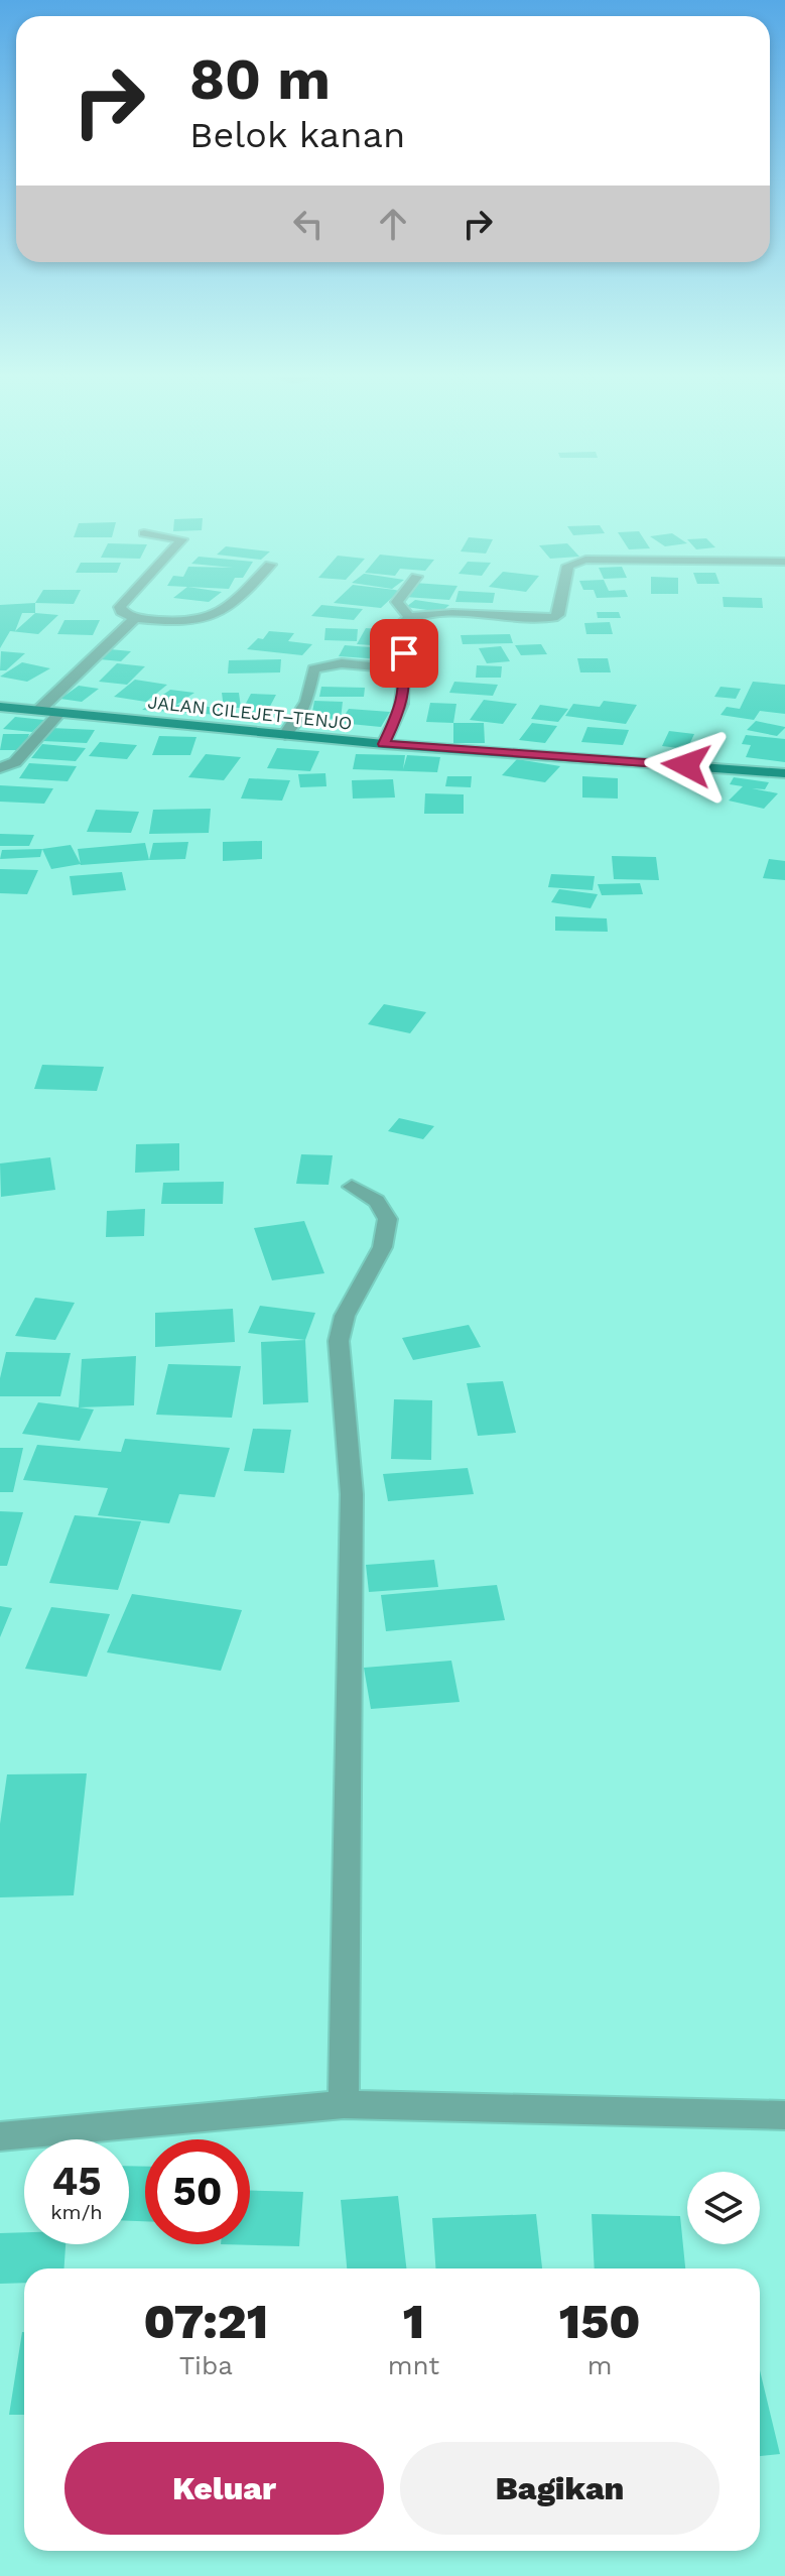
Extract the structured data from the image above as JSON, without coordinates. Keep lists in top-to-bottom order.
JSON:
{
  "streets": {
    "main road": ["JALAN CILEJET–TENJO"]
  },
  "page": {
    "turn": ["80 m", "Belok kanan"],
    "speed": "45 km/h",
    "limit": "50",
    "eta": [
      "07:21",
      "Tiba",
      "1",
      "mnt",
      "150",
      "m"
    ],
    "buttons": ["Keluar", "Bagikan"]
  }
}
